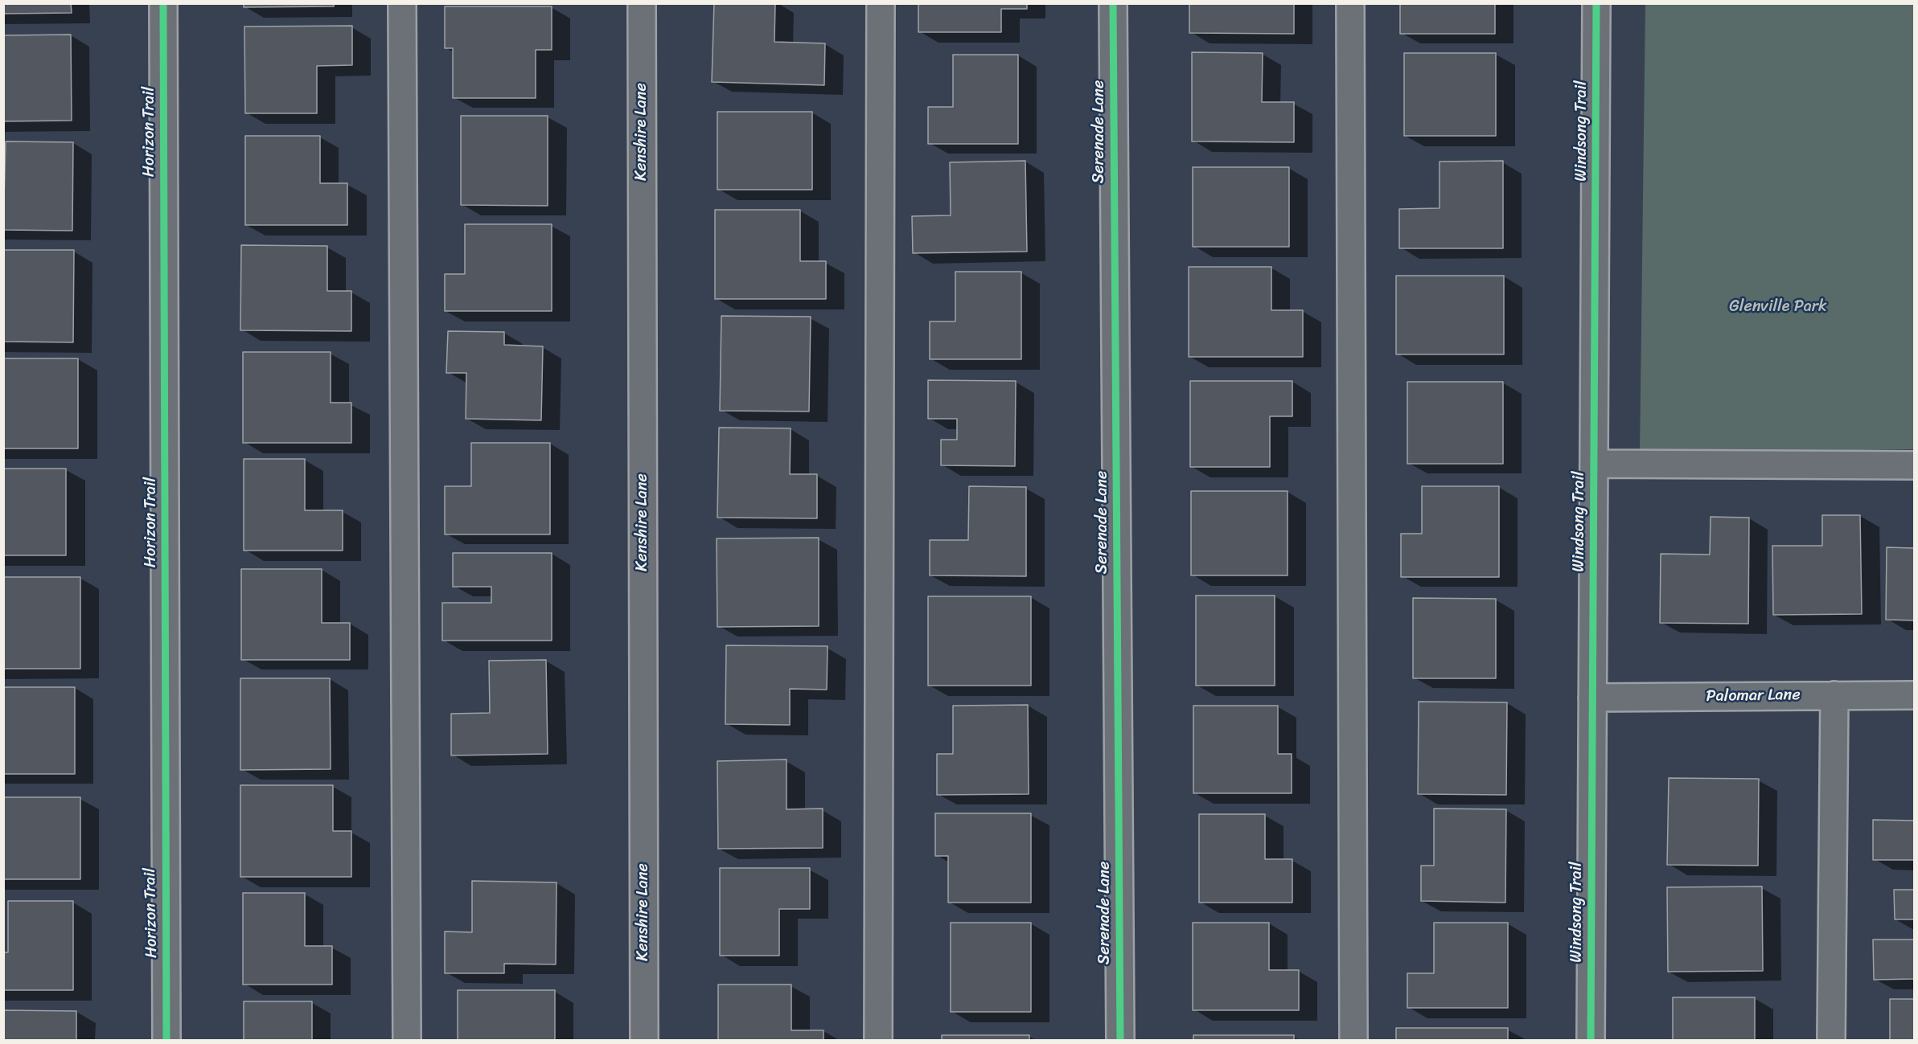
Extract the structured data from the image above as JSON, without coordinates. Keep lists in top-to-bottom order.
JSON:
{
  "streets": {
    "street": [
      "Windsong Trail",
      "Horizon Trail",
      "Kenshire Lane",
      "Serenade Lane",
      "Palomar Lane"
    ]
  },
  "crossings": [
    ["Windsong Trail", "Palomar Lane"]
  ],
  "parks": ["Glenville Park"]
}
